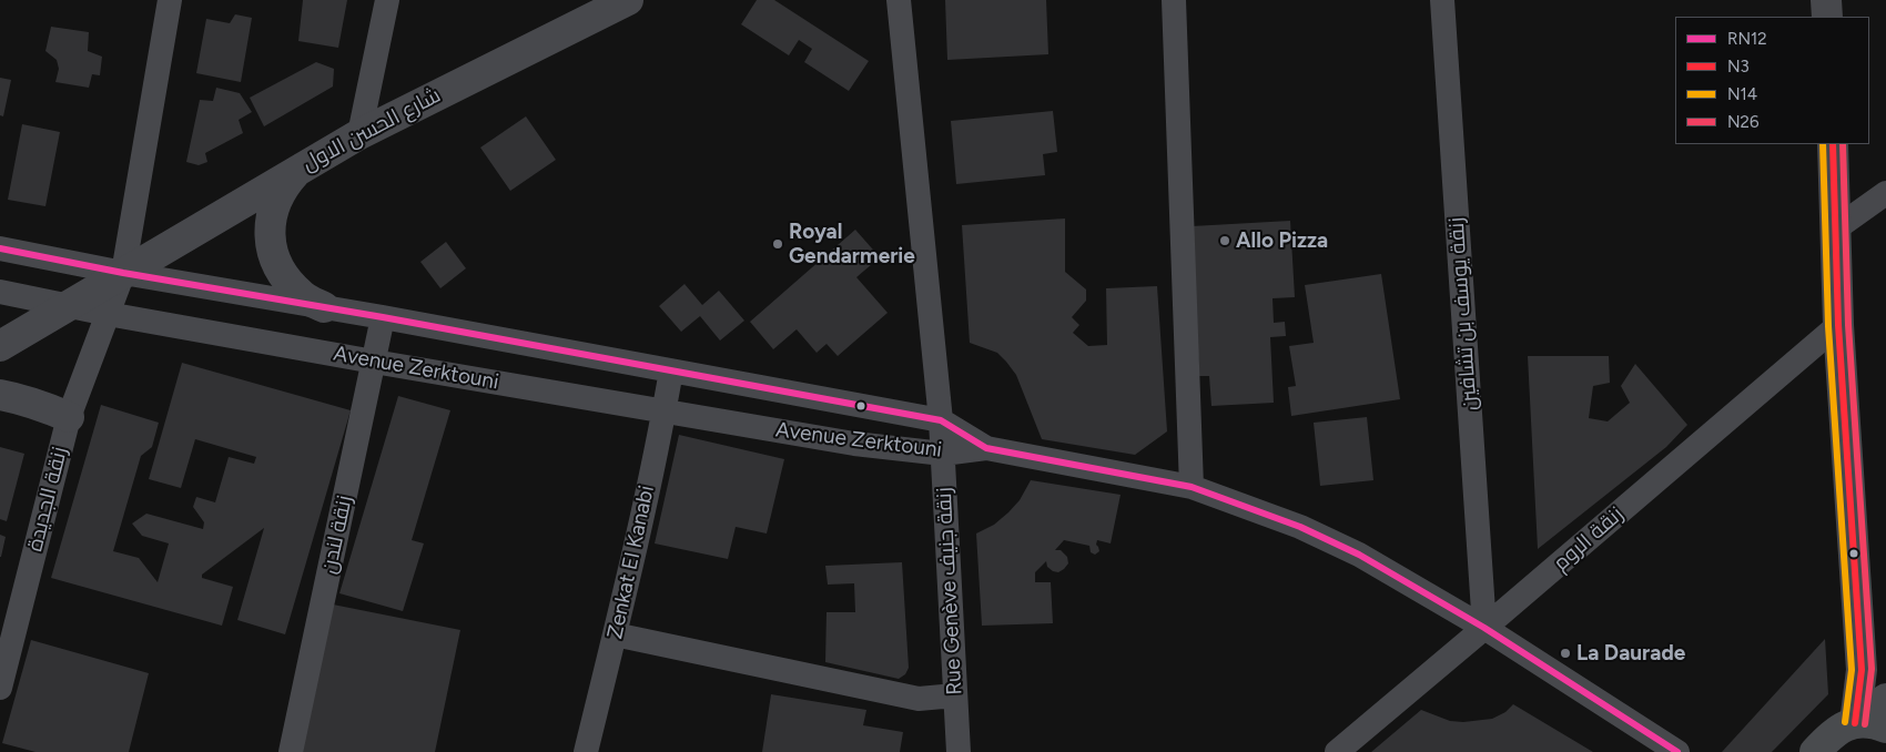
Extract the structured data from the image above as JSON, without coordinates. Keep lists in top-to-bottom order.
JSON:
{
  "streets": {
    "street": [
      "شارع الحسن الاول",
      "زنقة يوسف بن تشافين",
      "Avenue Zerktouni",
      "زنقة الجديدة",
      "زنقة لندن",
      "زنقة الروم",
      "Zenkat El Kanabi",
      "Rue Genève زنقة جنيف"
    ]
  },
  "crossings": [
    ["شارع الحسن الاول", "Avenue Zerktouni"],
    ["شارع الحسن الاول", "زنقة الجديدة"],
    ["زنقة يوسف بن تشافين", "زنقة الروم"],
    ["Avenue Zerktouni", "زنقة الجديدة"],
    ["Avenue Zerktouni", "زنقة لندن"],
    ["Avenue Zerktouni", "Zenkat El Kanabi"],
    ["Avenue Zerktouni", "Rue Genève زنقة جنيف"]
  ],
  "places": ["Allo Pizza", "Royal Gendarmerie", "La Daurade"],
  "lines": [
    "transit line N3",
    "transit line N14",
    "transit line N26",
    "transit line RN12"
  ],
  "legend": [
    "RN12",
    "N3",
    "N14",
    "N26"
  ]
}
